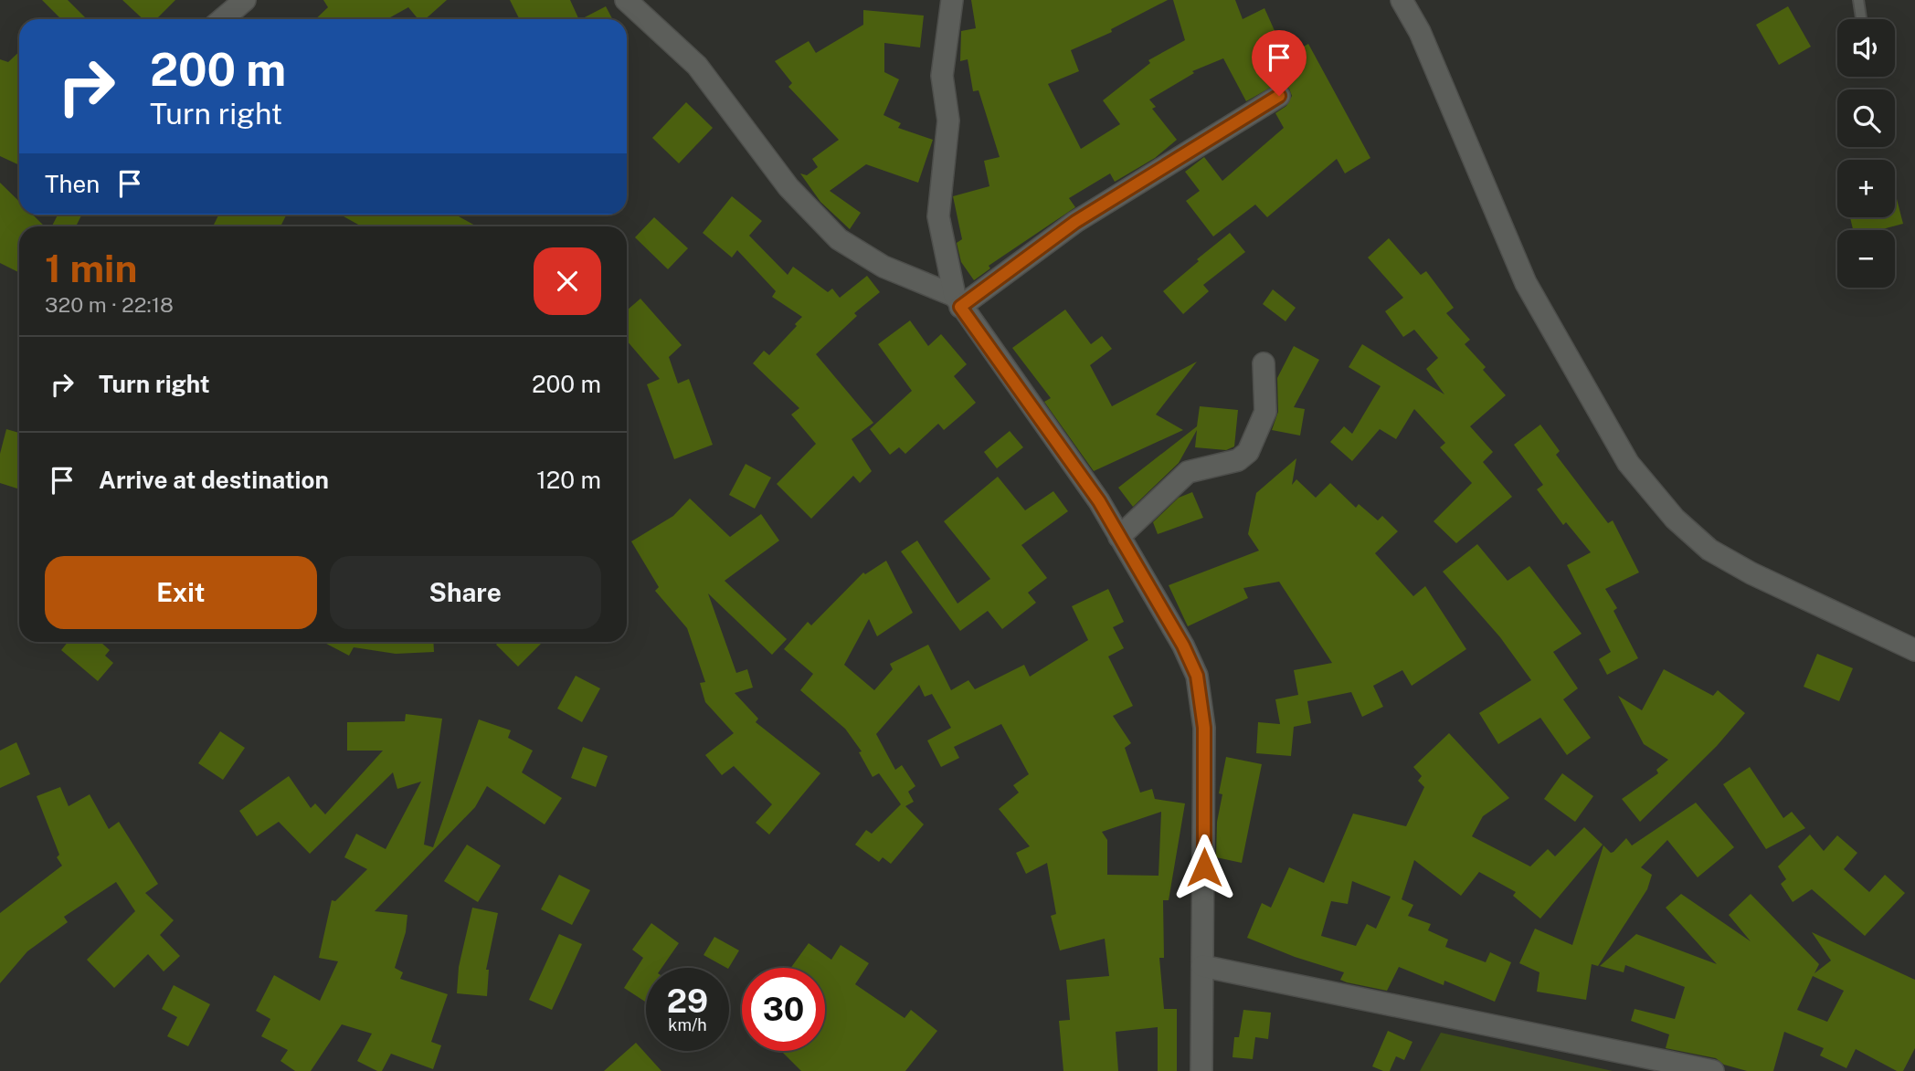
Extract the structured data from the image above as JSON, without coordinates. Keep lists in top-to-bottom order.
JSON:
{
  "page": {
    "map_buttons": ["+", "−"],
    "turn": ["200 m", "Turn right"],
    "then": "Then",
    "heading": ["1 min", "320 m · 22:18"],
    "list": [
      {
        "name": "Turn right",
        "value": "200 m"
      },
      {
        "name": "Arrive at destination",
        "value": "120 m"
      }
    ],
    "buttons": ["Exit", "Share"],
    "speed": "29 km/h",
    "limit": "30"
  }
}
